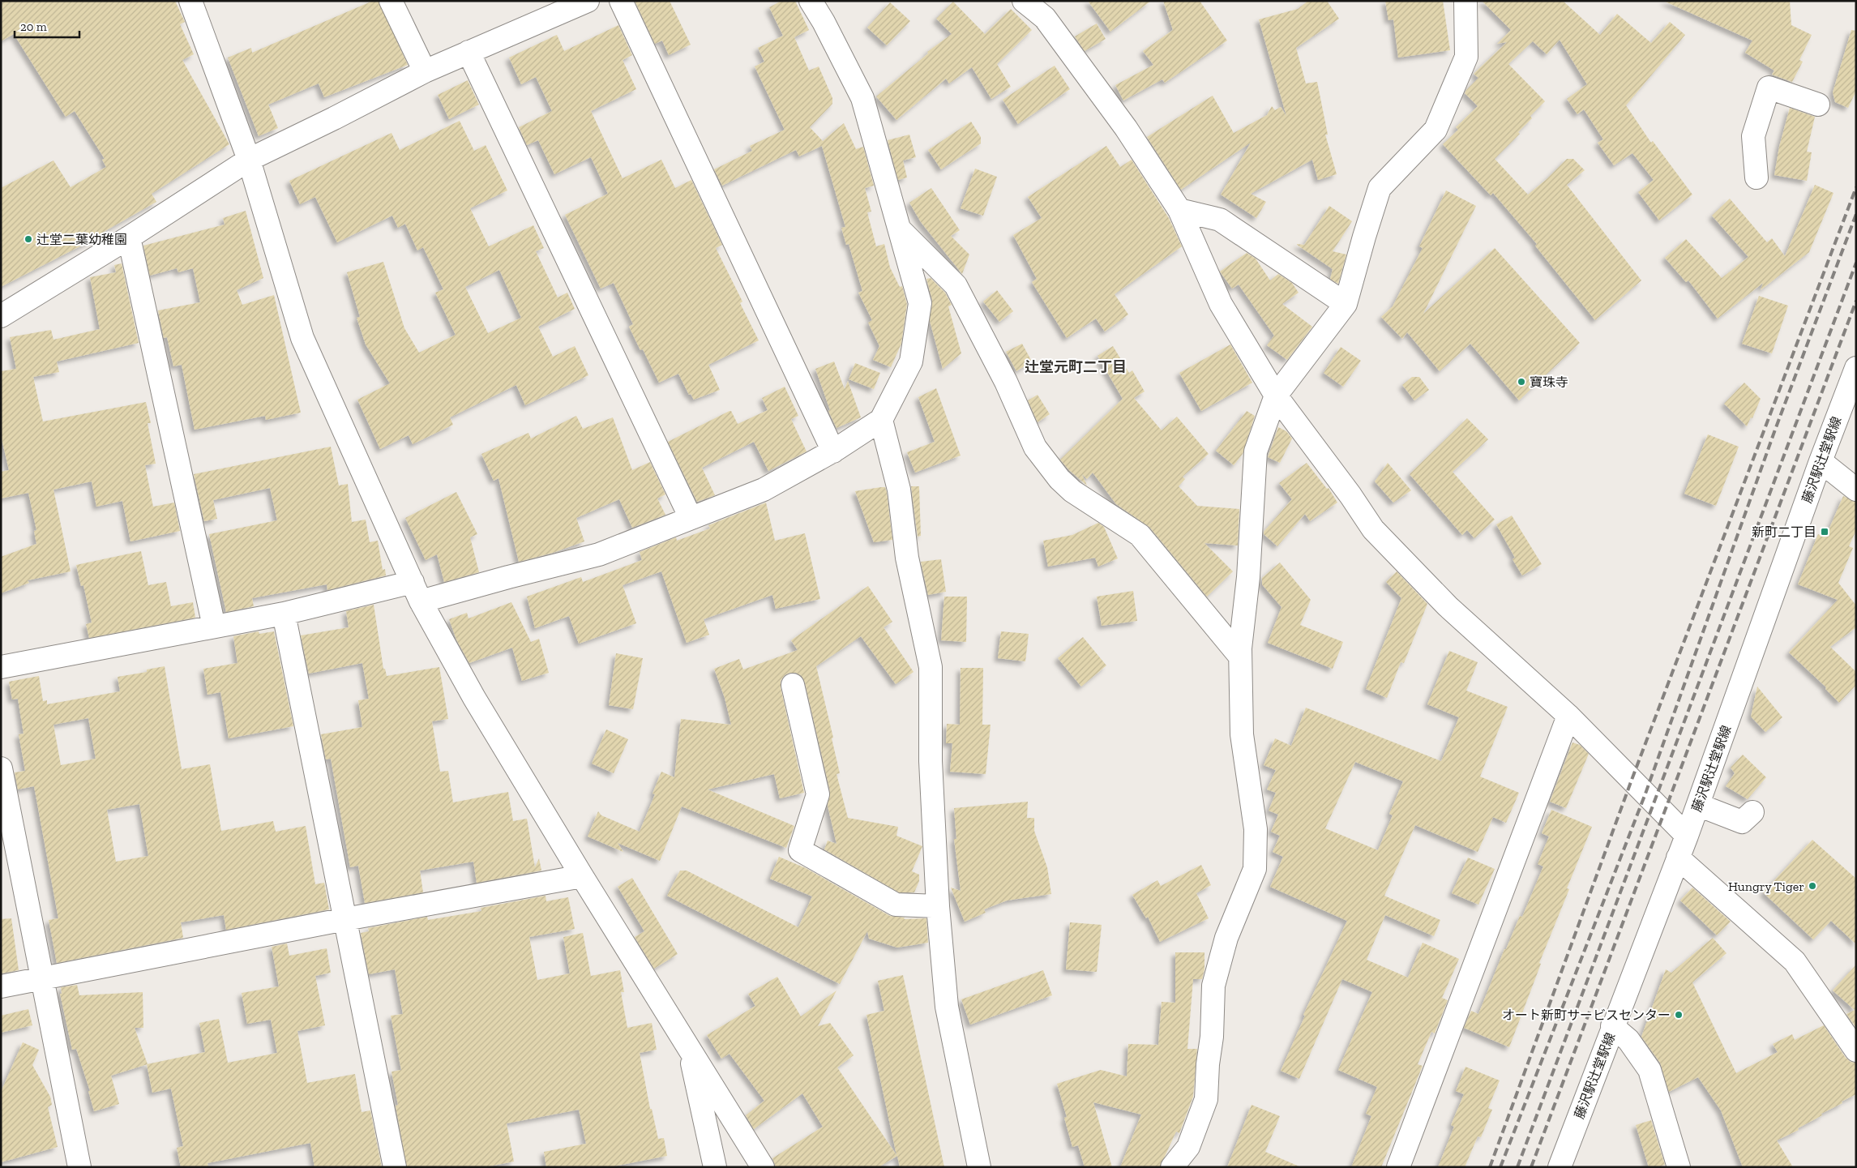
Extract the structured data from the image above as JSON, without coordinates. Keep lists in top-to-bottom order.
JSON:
{
  "streets": {
    "street": ["藤沢駅辻堂駅線"]
  },
  "districts": ["辻堂元町二丁目"],
  "places": {
    "other": [
      "辻堂二葉幼稚園",
      "寶珠寺",
      "Hungry Tiger",
      "オート新町サービスセンター"
    ],
    "transit": ["新町二丁目"]
  },
  "scale_bar": "20 m"
}
